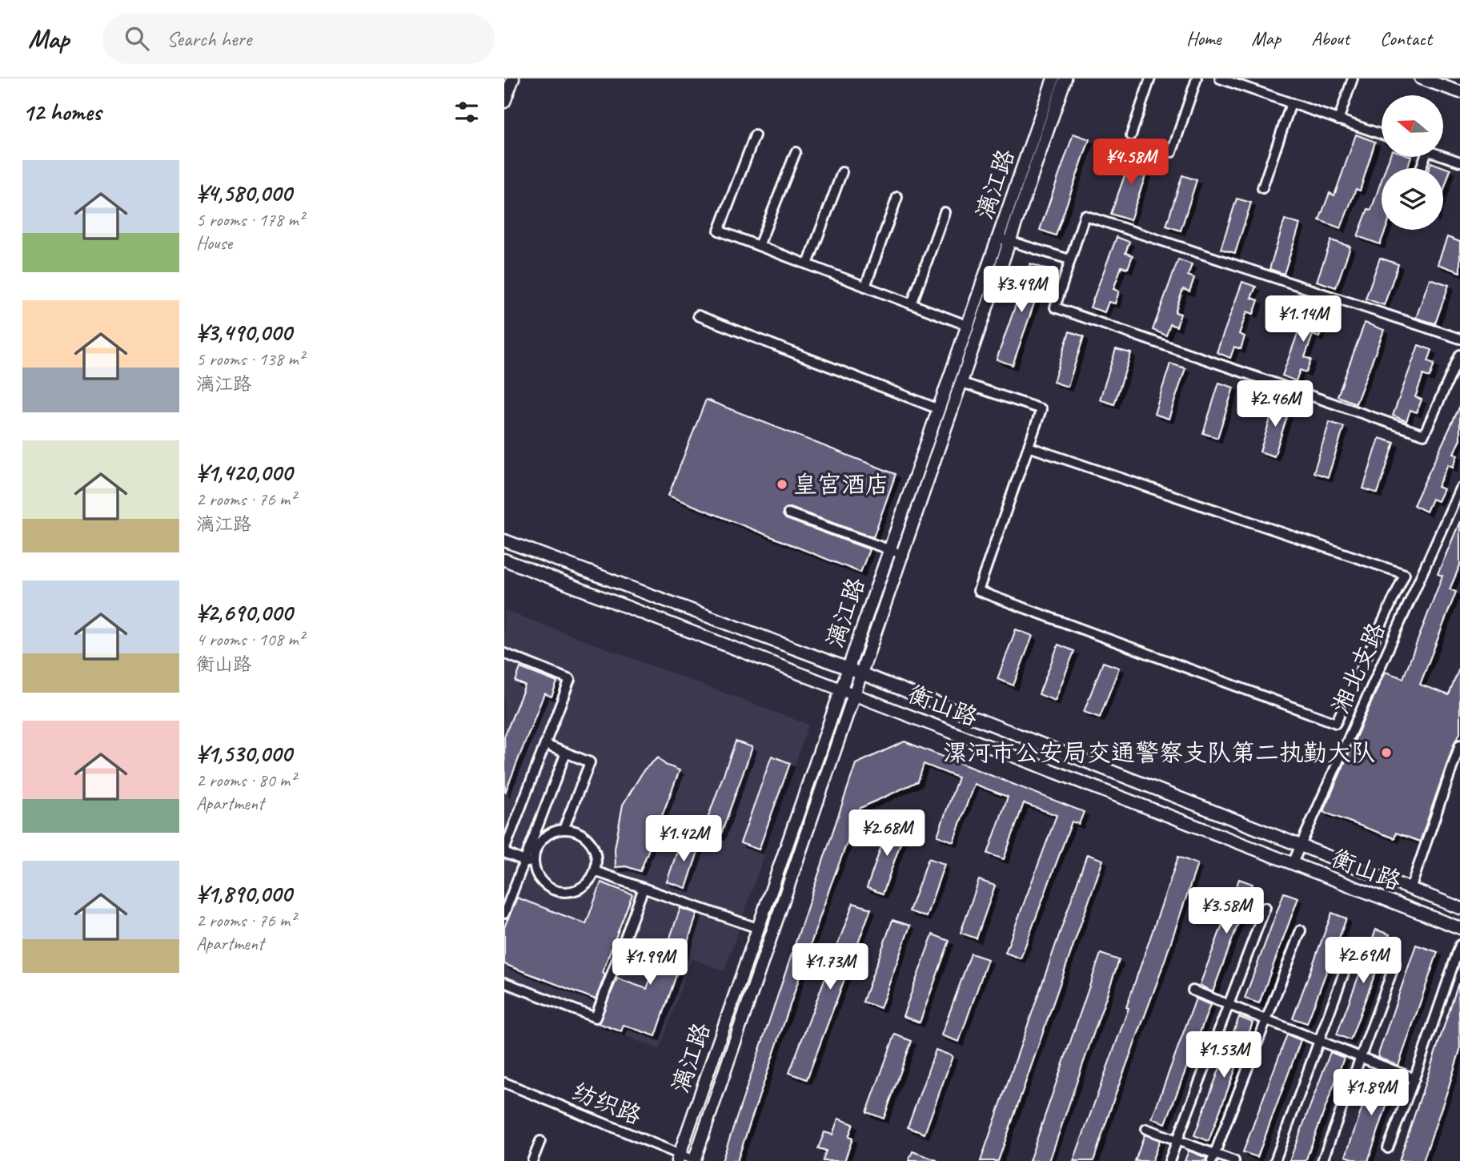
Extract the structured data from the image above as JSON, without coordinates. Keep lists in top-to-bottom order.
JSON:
{
  "streets": {
    "street": [
      "漓江路",
      "湘北支路",
      "衡山路",
      "纺织路"
    ]
  },
  "crossings": [
    ["漓江路", "衡山路"],
    ["漓江路", "纺织路"],
    ["湘北支路", "衡山路"]
  ],
  "places": ["皇宫酒店", "漯河市公安局交通警察支队第二执勤大队"],
  "north": "left",
  "page": {
    "header": "Map",
    "search": "Search here",
    "nav": [
      "Home",
      "Map",
      "About",
      "Contact"
    ],
    "heading": "12 homes",
    "price": [
      "¥4.58M",
      "¥3.49M",
      "¥1.14M",
      "¥2.46M",
      "¥2.68M",
      "¥1.42M",
      "¥3.58M",
      "¥2.69M",
      "¥1.99M",
      "¥1.73M",
      "¥1.53M",
      "¥1.89M"
    ],
    "list": [
      {
        "name": "¥4,580,000",
        "note": "5 rooms · 178 m² · House"
      },
      {
        "name": "¥3,490,000",
        "note": "5 rooms · 138 m² · 漓江路"
      },
      {
        "name": "¥1,420,000",
        "note": "2 rooms · 76 m² · 漓江路"
      },
      {
        "name": "¥2,690,000",
        "note": "4 rooms · 108 m² · 衡山路"
      },
      {
        "name": "¥1,530,000",
        "note": "2 rooms · 80 m² · Apartment"
      },
      {
        "name": "¥1,890,000",
        "note": "2 rooms · 76 m² · Apartment"
      }
    ]
  }
}
